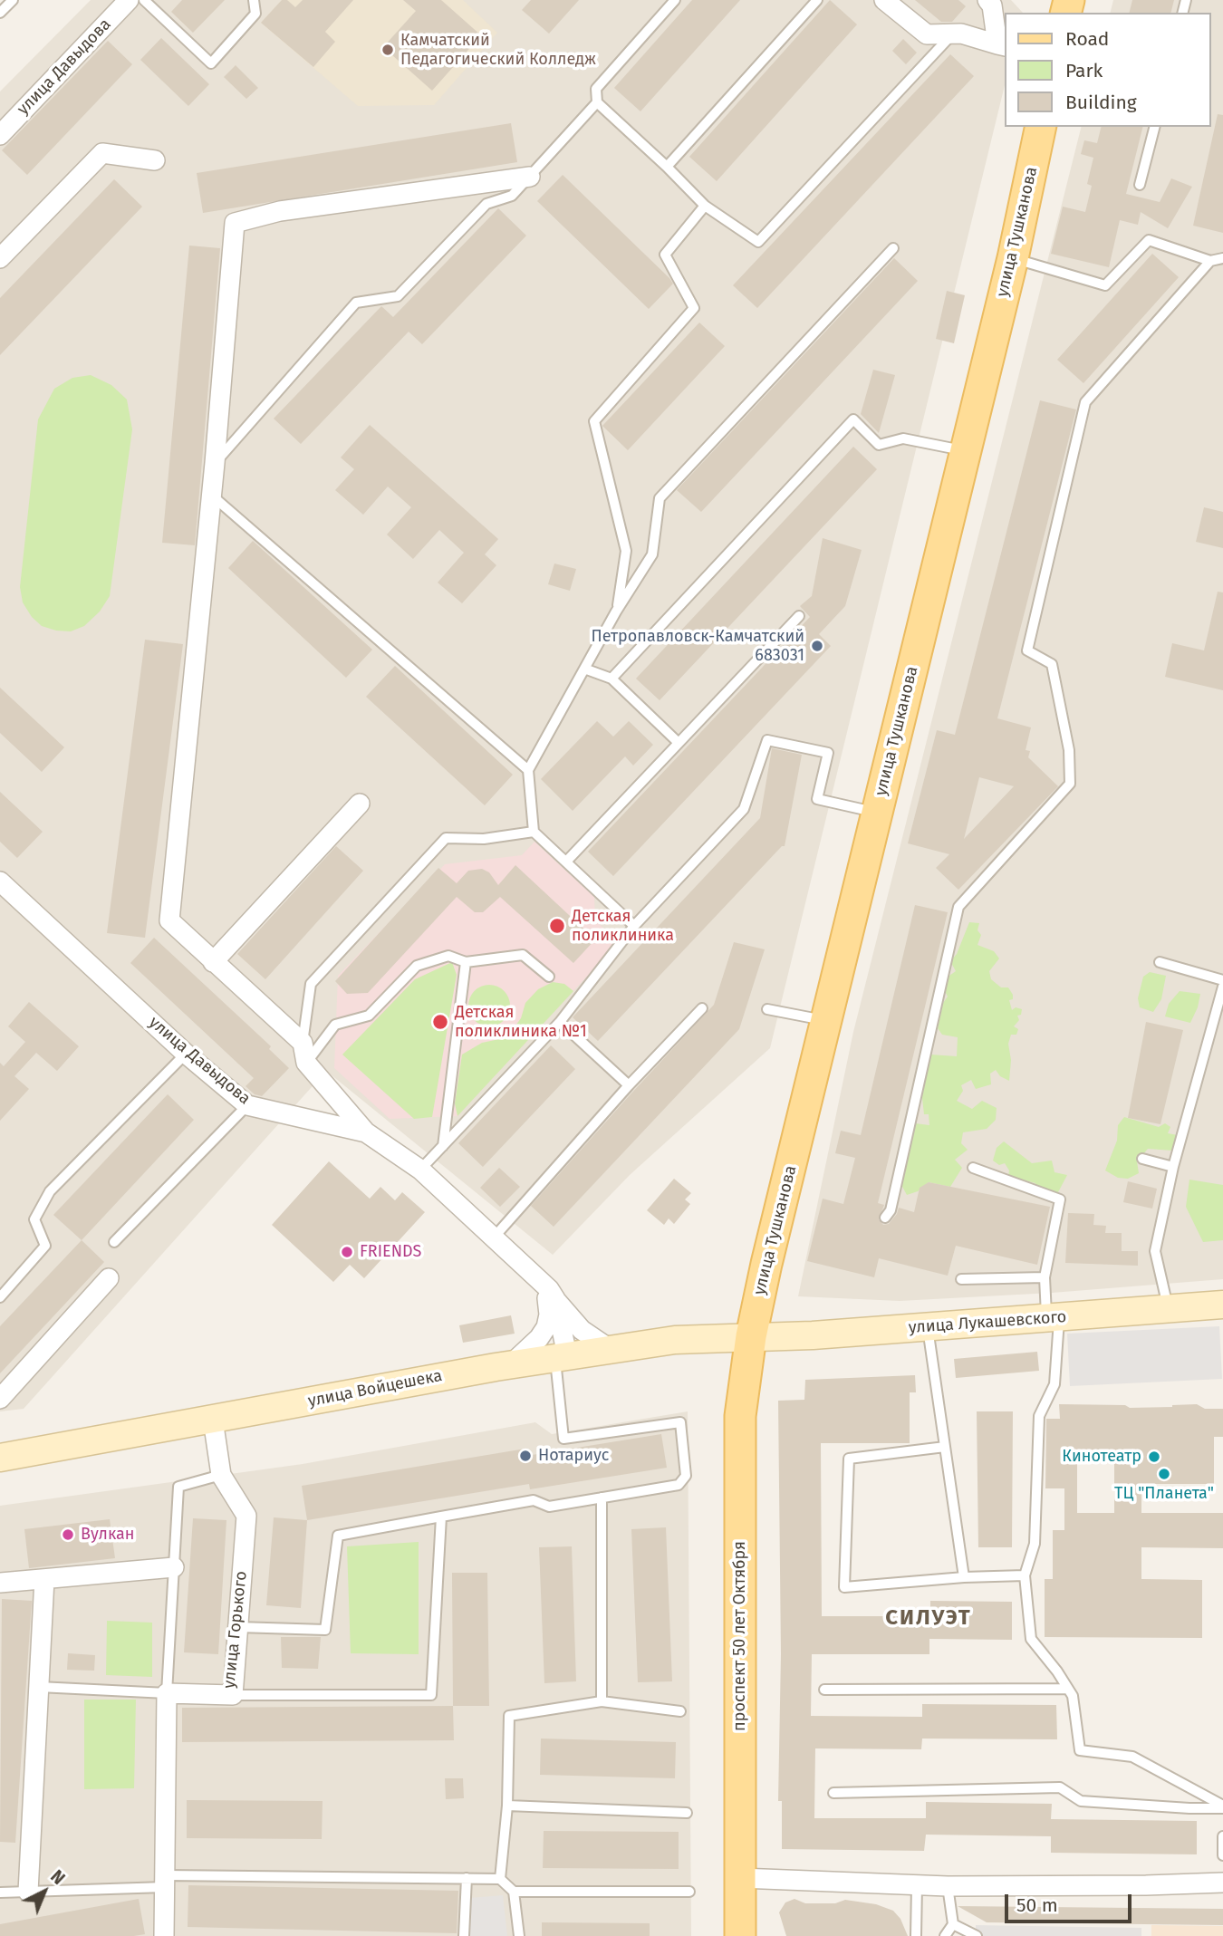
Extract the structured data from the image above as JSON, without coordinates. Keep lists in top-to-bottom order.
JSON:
{
  "streets": {
    "main road": [
      "улица Тушканова",
      "улица Лукашевского",
      "улица Войцешека",
      "проспект 50 лет Октября"
    ],
    "street": ["улица Давыдова", "улица Горького"]
  },
  "crossings": [
    ["улица Давыдова", "улица Войцешека"],
    ["улица Тушканова", "улица Лукашевского"],
    ["улица Тушканова", "улица Войцешека"],
    ["улица Тушканова", "проспект 50 лет Октября"],
    ["улица Лукашевского", "улица Войцешека"],
    ["улица Лукашевского", "проспект 50 лет Октября"],
    ["улица Войцешека", "улица Горького"],
    ["улица Войцешека", "проспект 50 лет Октября"]
  ],
  "districts": ["СИЛУЭТ"],
  "places": [
    "Камчатский Педагогический Колледж",
    "Петропавловск-Камчатский 683031",
    "Детская поликлиника",
    "Детская поликлиника №1",
    "FRIENDS",
    "Нотариус",
    "Кинотеатр",
    "ТЦ \"Планета\"",
    "Вулкан"
  ],
  "legend": ["Road", "Park", "Building"],
  "scale_bar": "50 m",
  "north": "top right"
}
